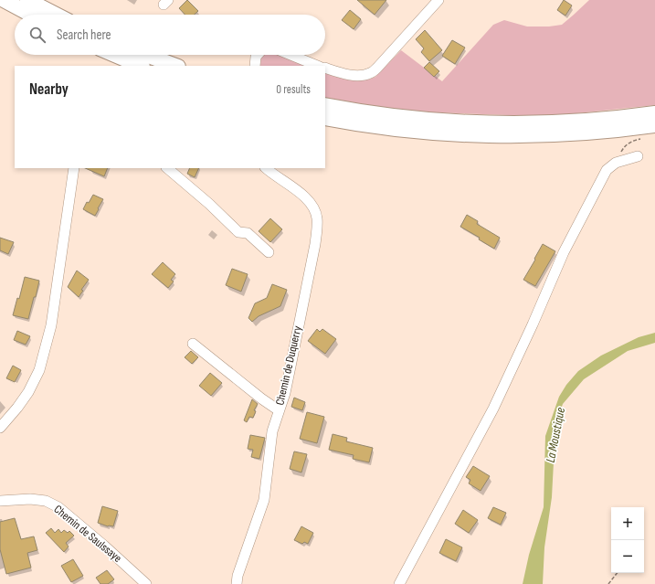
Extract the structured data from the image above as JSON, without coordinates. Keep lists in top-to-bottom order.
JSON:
{
  "streets": {
    "street": ["Chemin de Duquerry", "Chemin de Saulssaye"]
  },
  "water": ["La Moustique"],
  "page": {
    "search": "Search here",
    "heading": ["Nearby", "0 results"],
    "map_buttons": ["+", "−"]
  }
}
